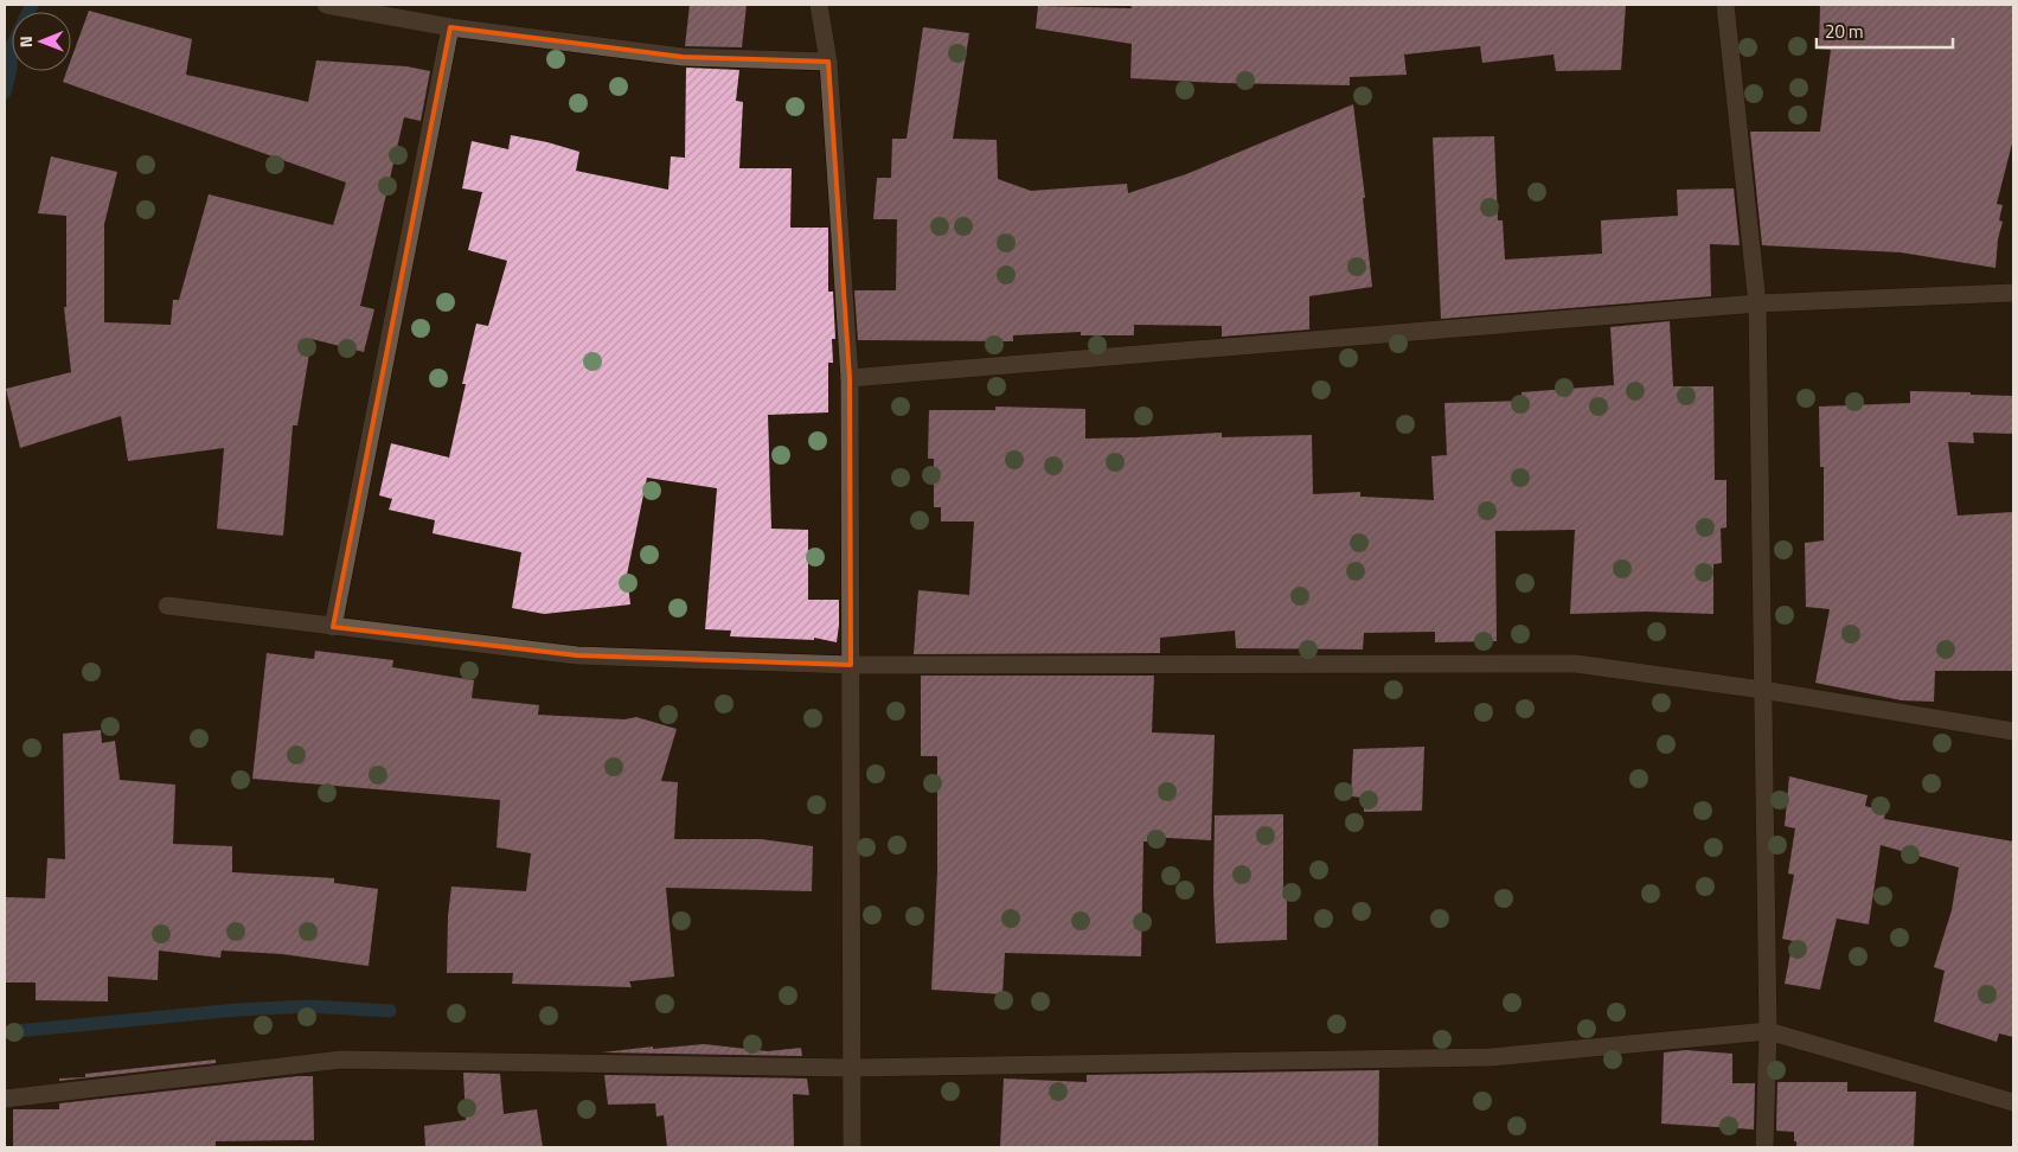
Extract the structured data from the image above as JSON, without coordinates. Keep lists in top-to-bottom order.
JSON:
{
  "scale_bar": "20 m",
  "north": "left"
}
